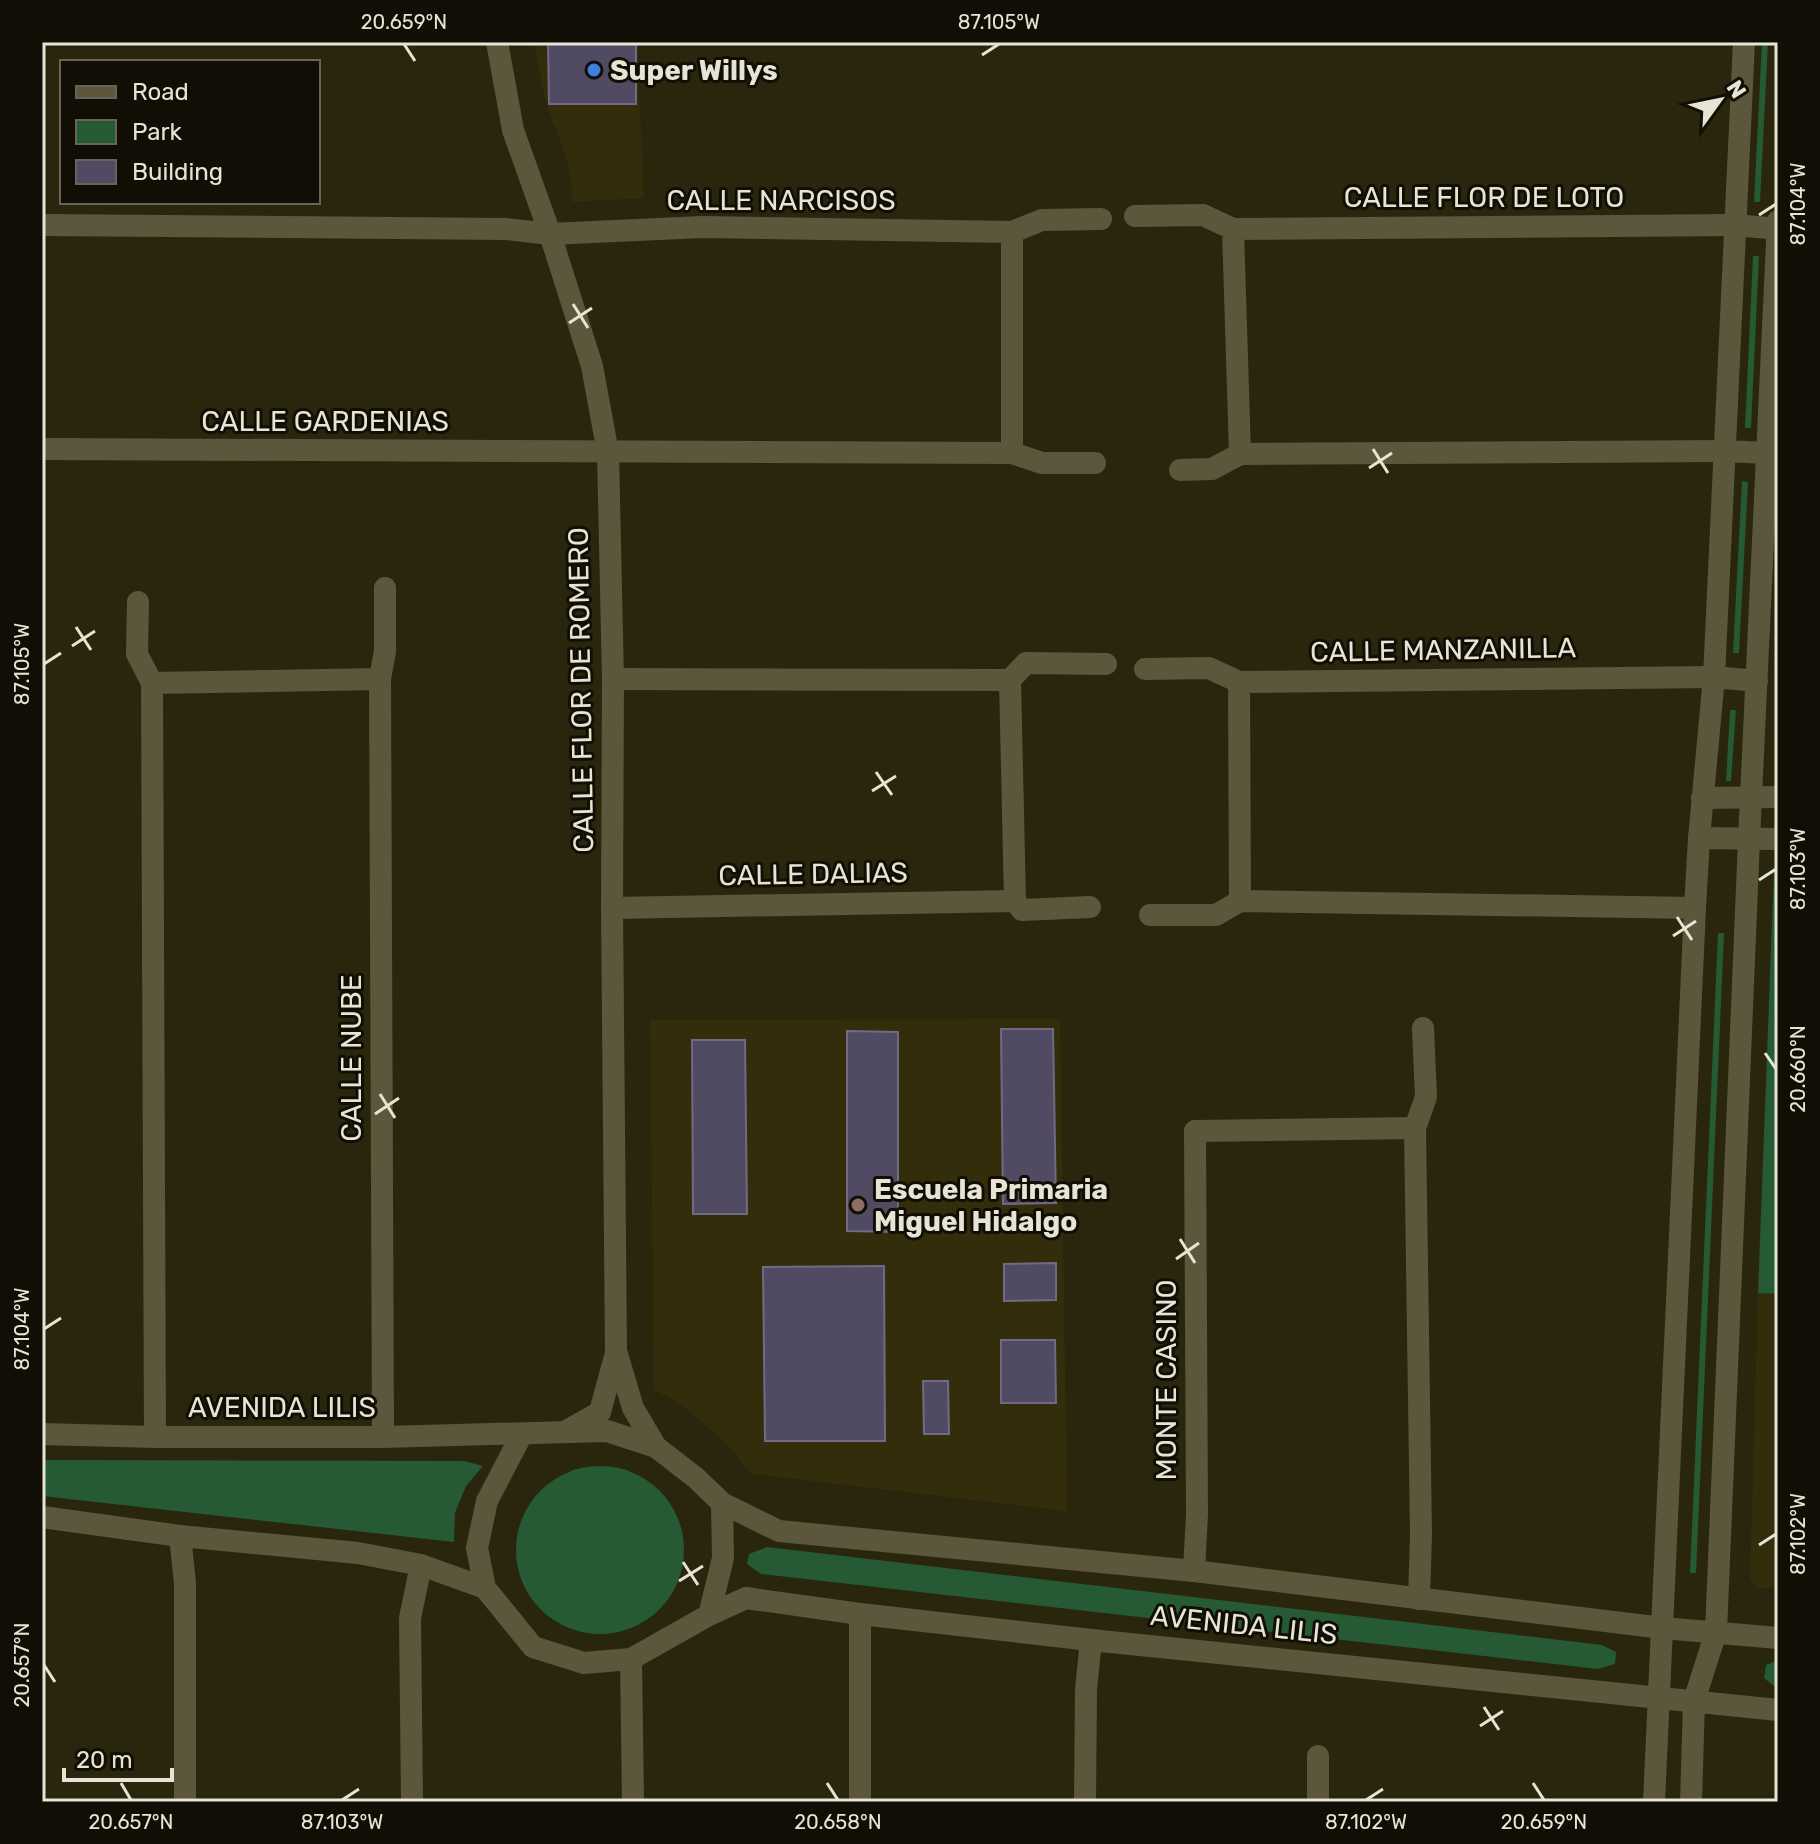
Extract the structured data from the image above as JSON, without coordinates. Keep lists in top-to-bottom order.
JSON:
{
  "streets": {
    "street": [
      "CALLE FLOR DE LOTO",
      "CALLE NARCISOS",
      "CALLE GARDENIAS",
      "CALLE MANZANILLA",
      "CALLE FLOR DE ROMERO",
      "CALLE DALIAS",
      "CALLE NUBE",
      "MONTE CASINO",
      "AVENIDA LILIS"
    ]
  },
  "crossings": [
    ["CALLE NARCISOS", "CALLE FLOR DE ROMERO"],
    ["CALLE GARDENIAS", "CALLE FLOR DE ROMERO"],
    ["CALLE FLOR DE ROMERO", "CALLE DALIAS"],
    ["CALLE FLOR DE ROMERO", "AVENIDA LILIS"],
    ["CALLE NUBE", "AVENIDA LILIS"],
    ["MONTE CASINO", "AVENIDA LILIS"]
  ],
  "places": ["Super Willys", "Escuela Primaria Miguel Hidalgo"],
  "legend": ["Road", "Park", "Building"],
  "scale_bar": "20 m",
  "north": "top right",
  "coordinates": [
    "20.659°N",
    "87.105°W",
    "87.104°W",
    "87.103°W",
    "20.660°N",
    "87.102°W",
    "20.657°N",
    "20.658°N"
  ]
}
